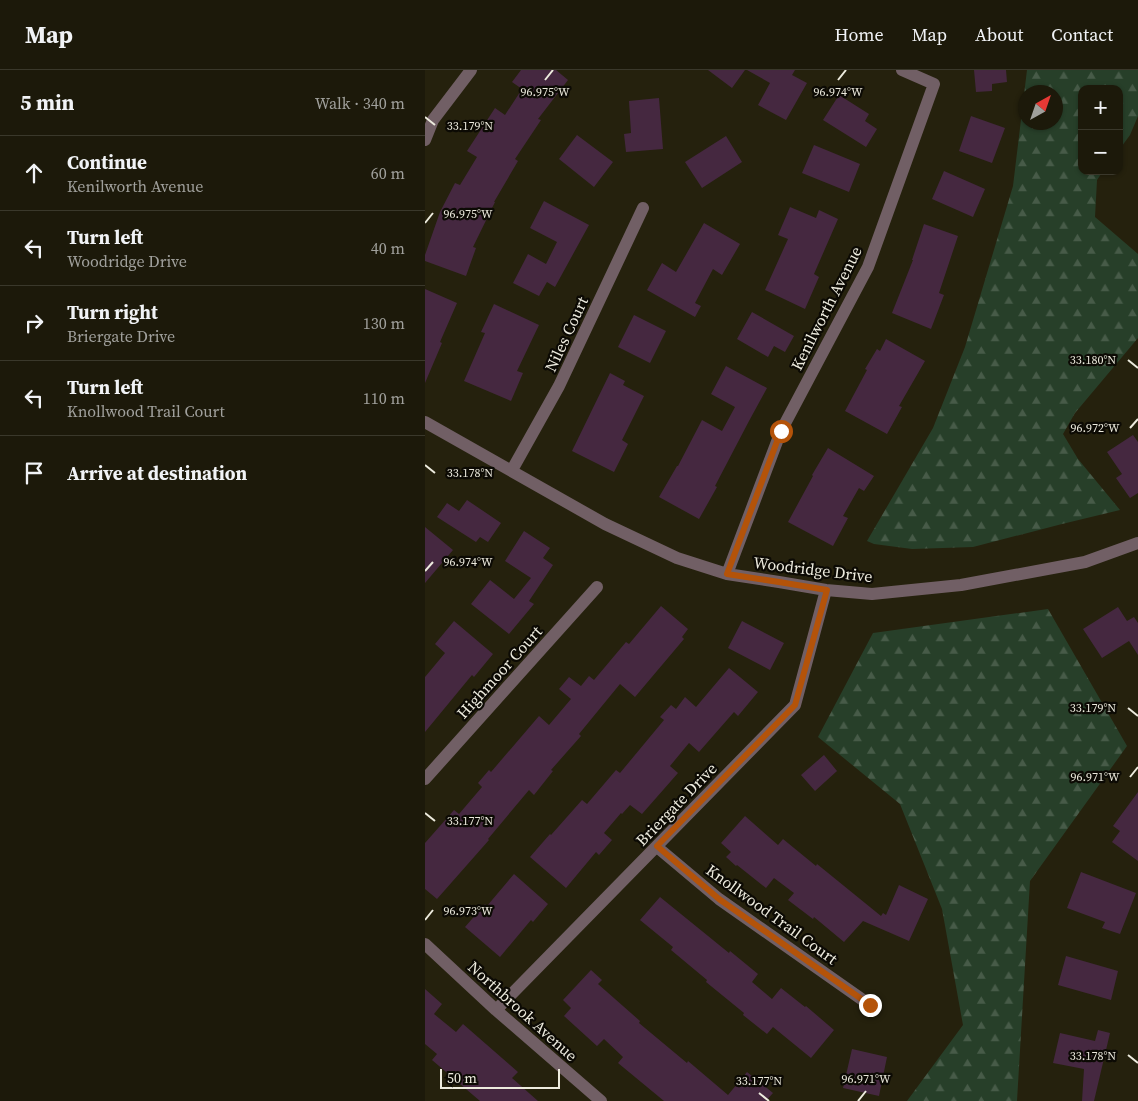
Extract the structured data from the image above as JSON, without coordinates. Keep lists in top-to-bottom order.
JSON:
{
  "streets": {
    "street": [
      "Kenilworth Avenue",
      "Niles Court",
      "Woodridge Drive",
      "Highmoor Court",
      "Briergate Drive",
      "Knollwood Trail Court",
      "Northbrook Avenue"
    ]
  },
  "crossings": [
    ["Kenilworth Avenue", "Woodridge Drive"],
    ["Niles Court", "Woodridge Drive"],
    ["Woodridge Drive", "Briergate Drive"],
    ["Briergate Drive", "Knollwood Trail Court"],
    ["Briergate Drive", "Northbrook Avenue"]
  ],
  "scale_bar": "50 m",
  "north": "top right",
  "page": {
    "header": "Map",
    "nav": [
      "Home",
      "Map",
      "About",
      "Contact"
    ],
    "heading": ["5 min", "Walk · 340 m"],
    "map_buttons": ["+", "−"],
    "list": [
      ["Continue", "Kenilworth Avenue", "60 m"],
      ["Turn left", "Woodridge Drive", "40 m"],
      ["Turn right", "Briergate Drive", "130 m"],
      ["Turn left", "Knollwood Trail Court", "110 m"],
      "Arrive at destination"
    ],
    "scale": "50 m"
  },
  "coordinates": [
    "96.975°W",
    "96.974°W",
    "33.179°N",
    "33.180°N",
    "96.972°W",
    "33.178°N",
    "96.971°W",
    "33.177°N",
    "96.973°W"
  ]
}
